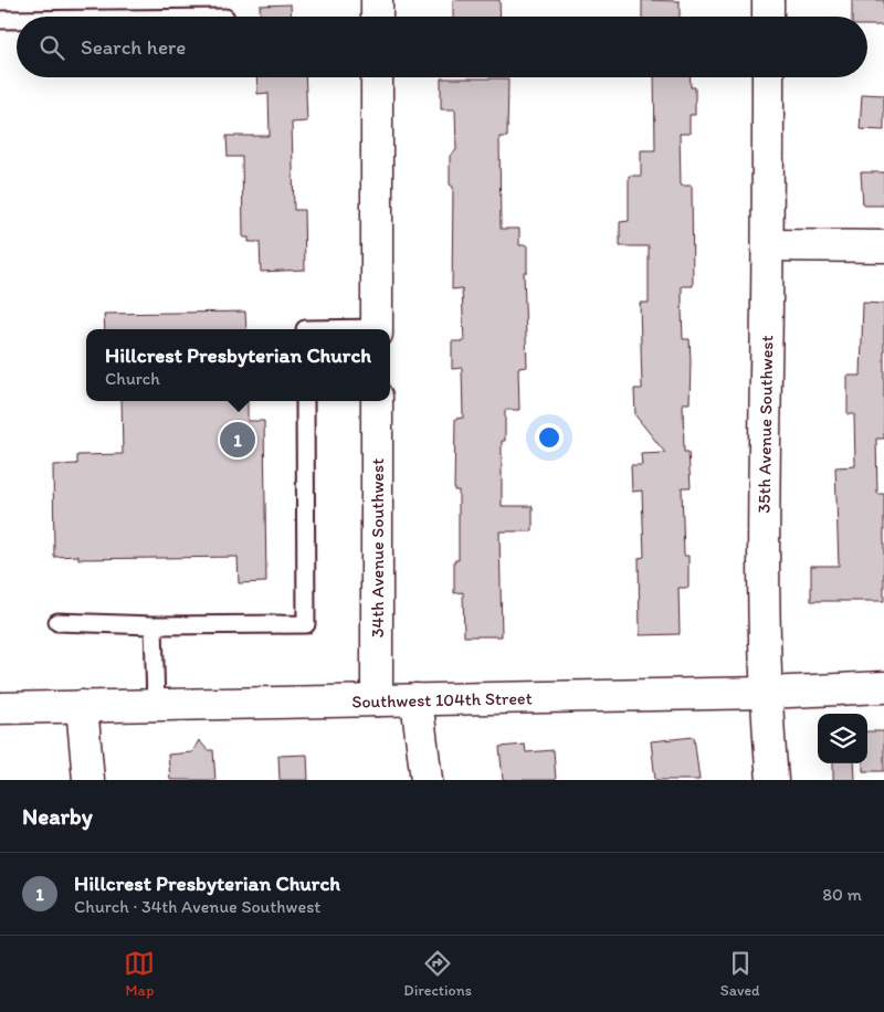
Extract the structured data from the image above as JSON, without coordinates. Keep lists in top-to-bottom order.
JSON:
{
  "streets": {
    "street": ["35th Avenue Southwest", "34th Avenue Southwest", "Southwest 104th Street"]
  },
  "crossings": [
    ["35th Avenue Southwest", "Southwest 104th Street"],
    ["34th Avenue Southwest", "Southwest 104th Street"]
  ],
  "page": {
    "search": "Search here",
    "popup": ["Hillcrest Presbyterian Church", "Church"],
    "pins": "1",
    "heading": "Nearby",
    "list": [
      {
        "mark": "1",
        "name": "Hillcrest Presbyterian Church",
        "note": "Church · 34th Avenue Southwest",
        "value": "80 m"
      }
    ],
    "nav": ["Map", "Directions", "Saved"]
  }
}
